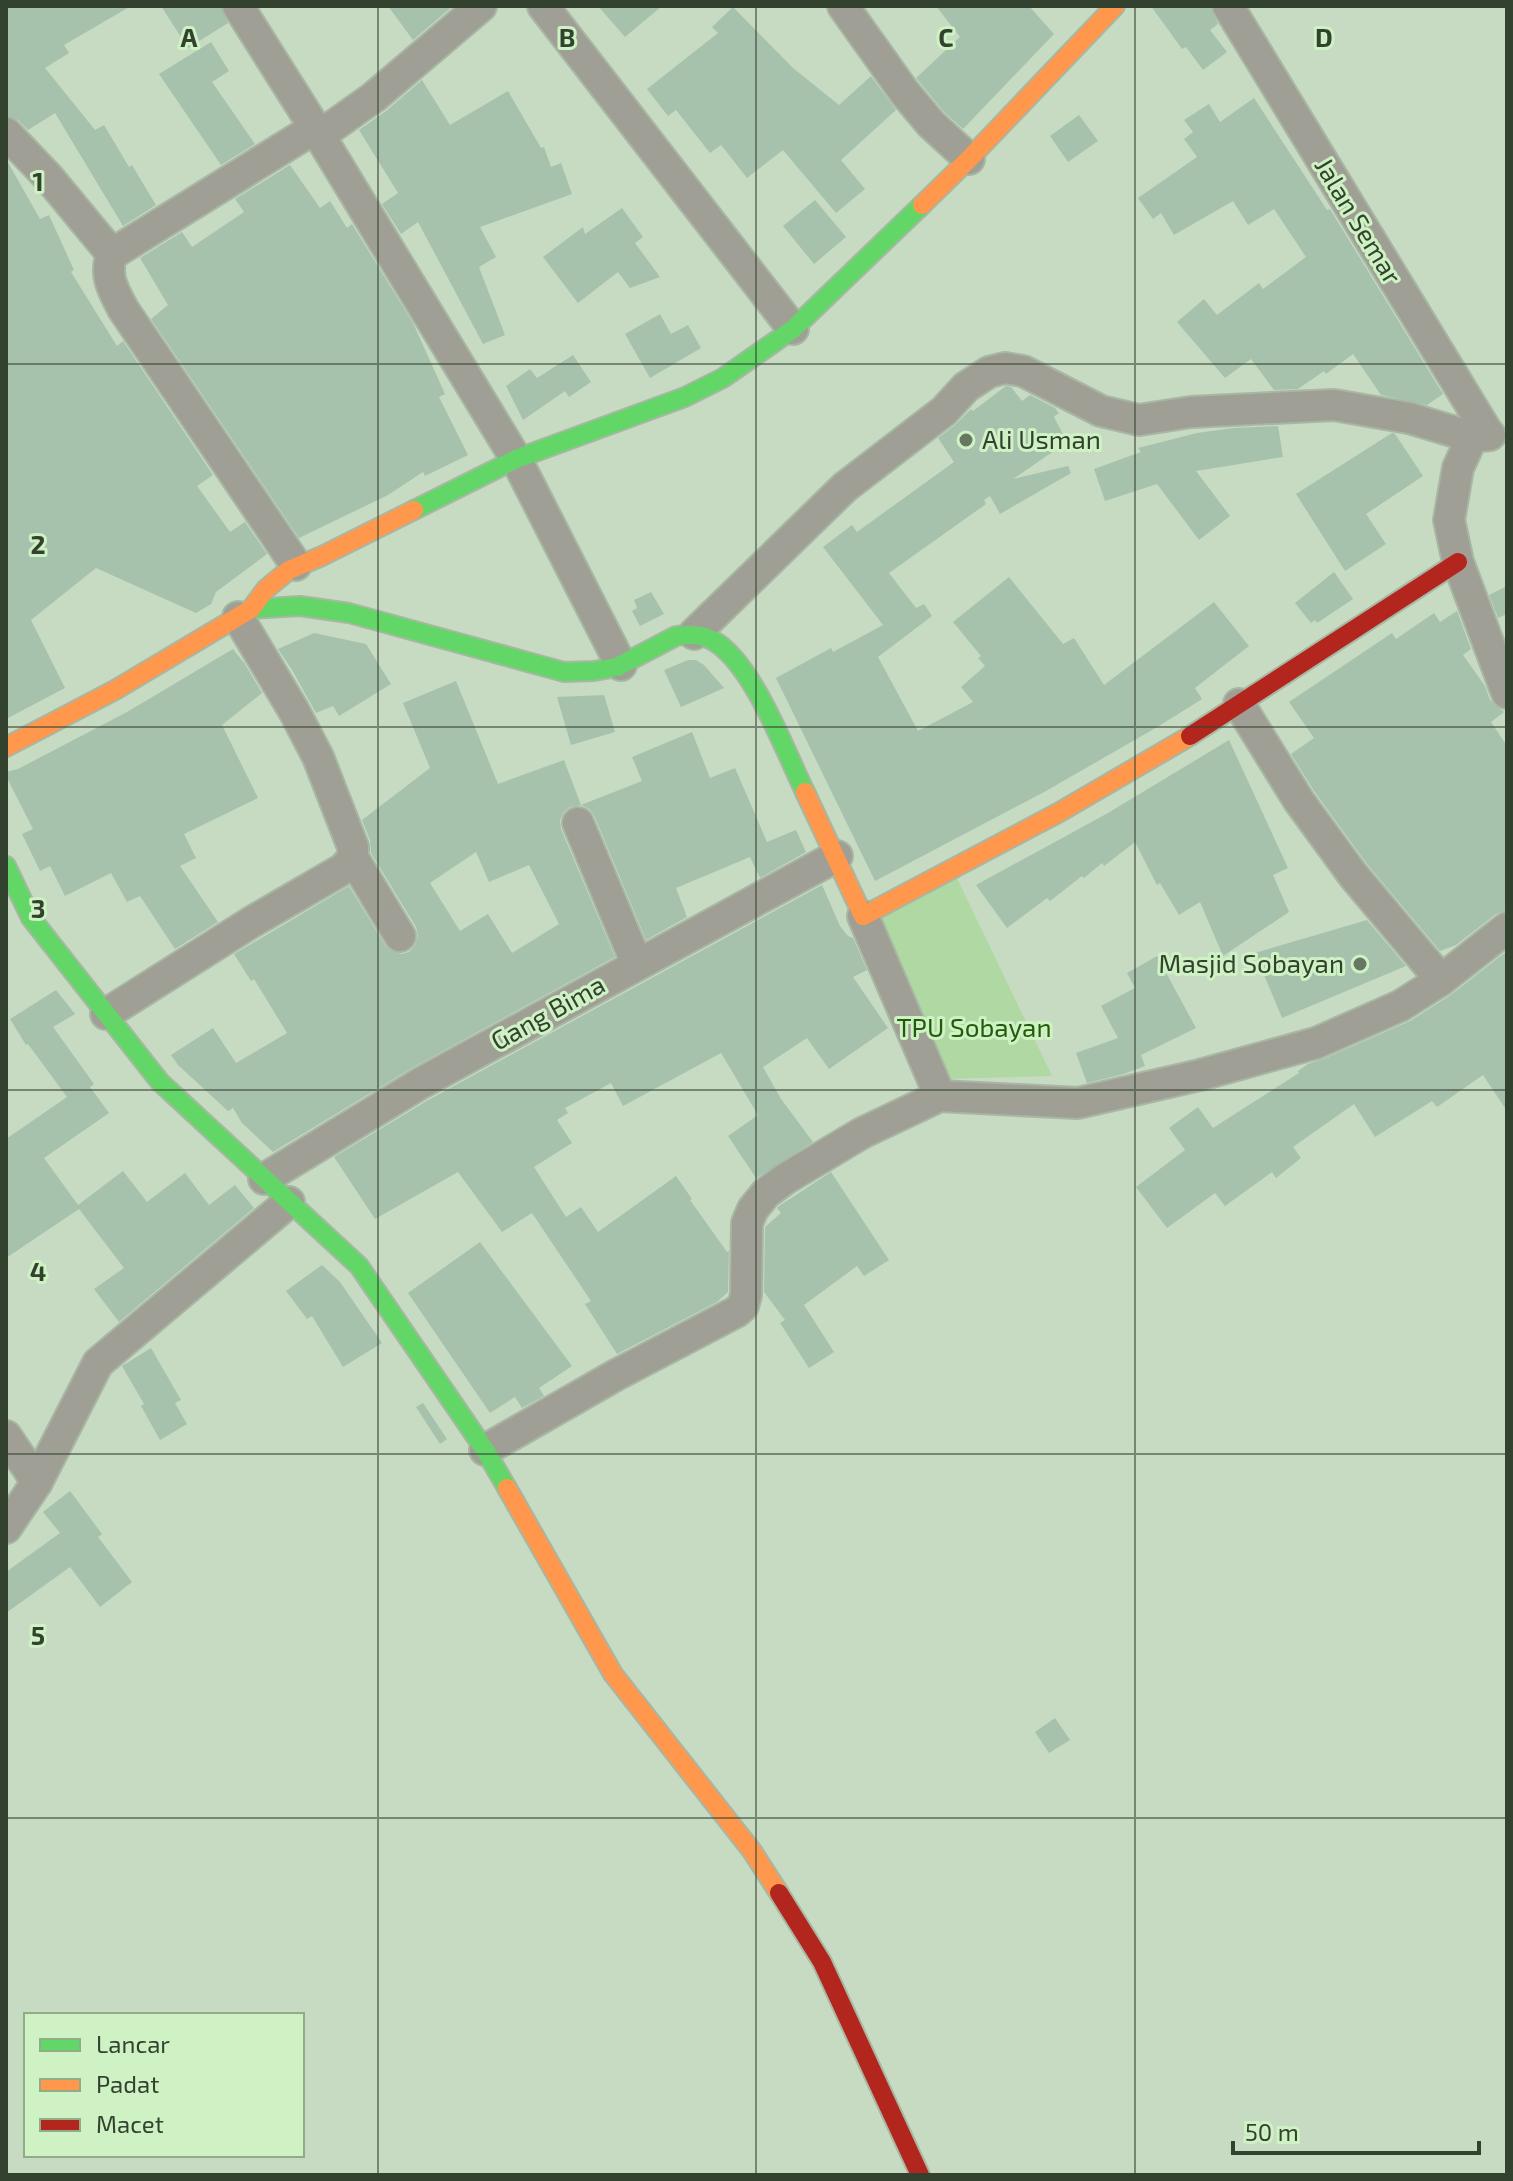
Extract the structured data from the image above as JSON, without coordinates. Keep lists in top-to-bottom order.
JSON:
{
  "streets": {
    "street": ["Jalan Semar", "Gang Bima"]
  },
  "parks": ["TPU Sobayan"],
  "places": ["Ali Usman", "Masjid Sobayan"],
  "legend": ["Lancar", "Padat", "Macet"],
  "scale_bar": "50 m",
  "grid": {
    "columns": [
      "A",
      "B",
      "C",
      "D"
    ],
    "rows": [
      "1",
      "2",
      "3",
      "4",
      "5"
    ]
  }
}
